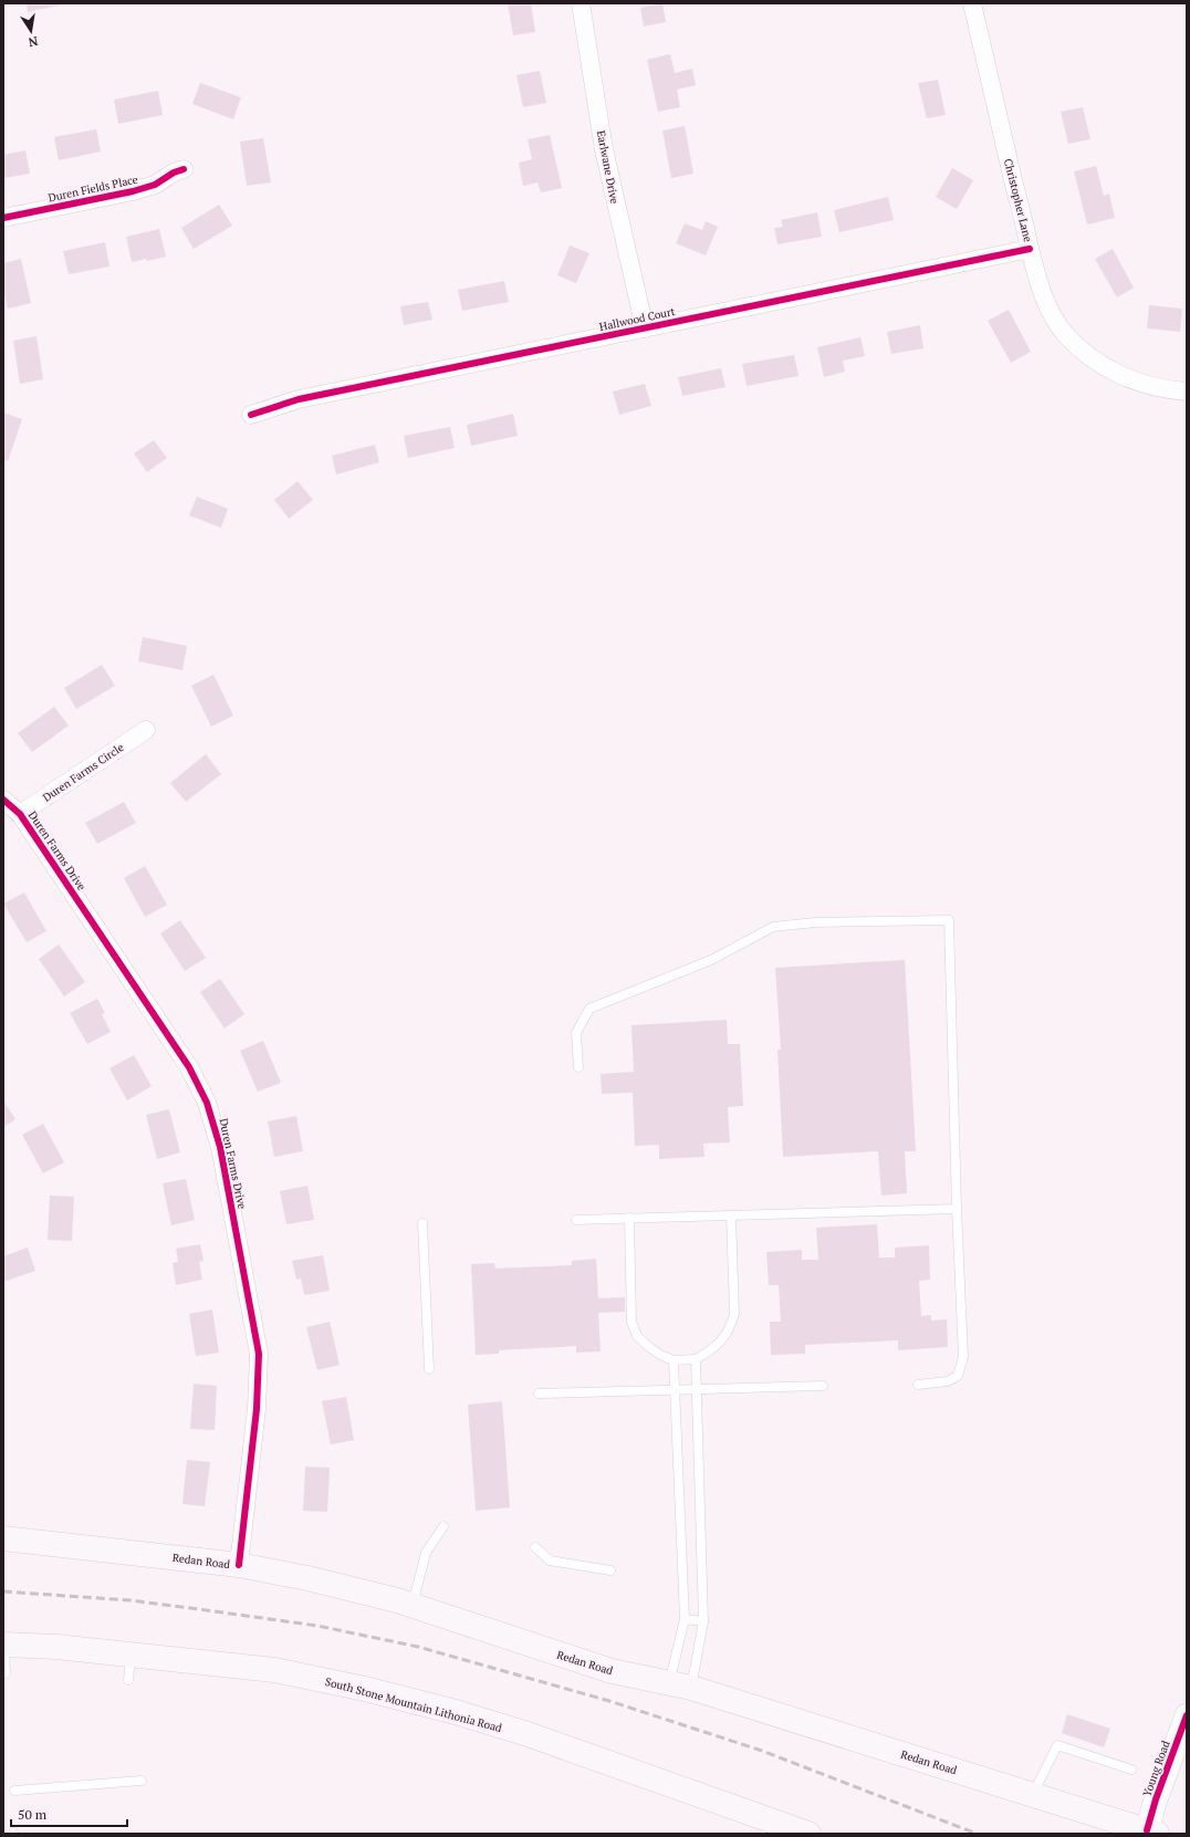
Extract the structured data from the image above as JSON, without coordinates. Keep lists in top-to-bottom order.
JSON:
{
  "streets": {
    "main road": ["Redan Road", "South Stone Mountain Lithonia Road"],
    "street": [
      "Earlwane Drive",
      "Duren Fields Place",
      "Christopher Lane",
      "Hallwood Court",
      "Duren Farms Circle",
      "Duren Farms Drive",
      "Young Road"
    ]
  },
  "crossings": [
    ["Earlwane Drive", "Hallwood Court"],
    ["Christopher Lane", "Hallwood Court"],
    ["Duren Farms Circle", "Duren Farms Drive"],
    ["Duren Farms Drive", "Redan Road"],
    ["Redan Road", "Young Road"]
  ],
  "scale_bar": "50 m",
  "north": "bottom"
}
